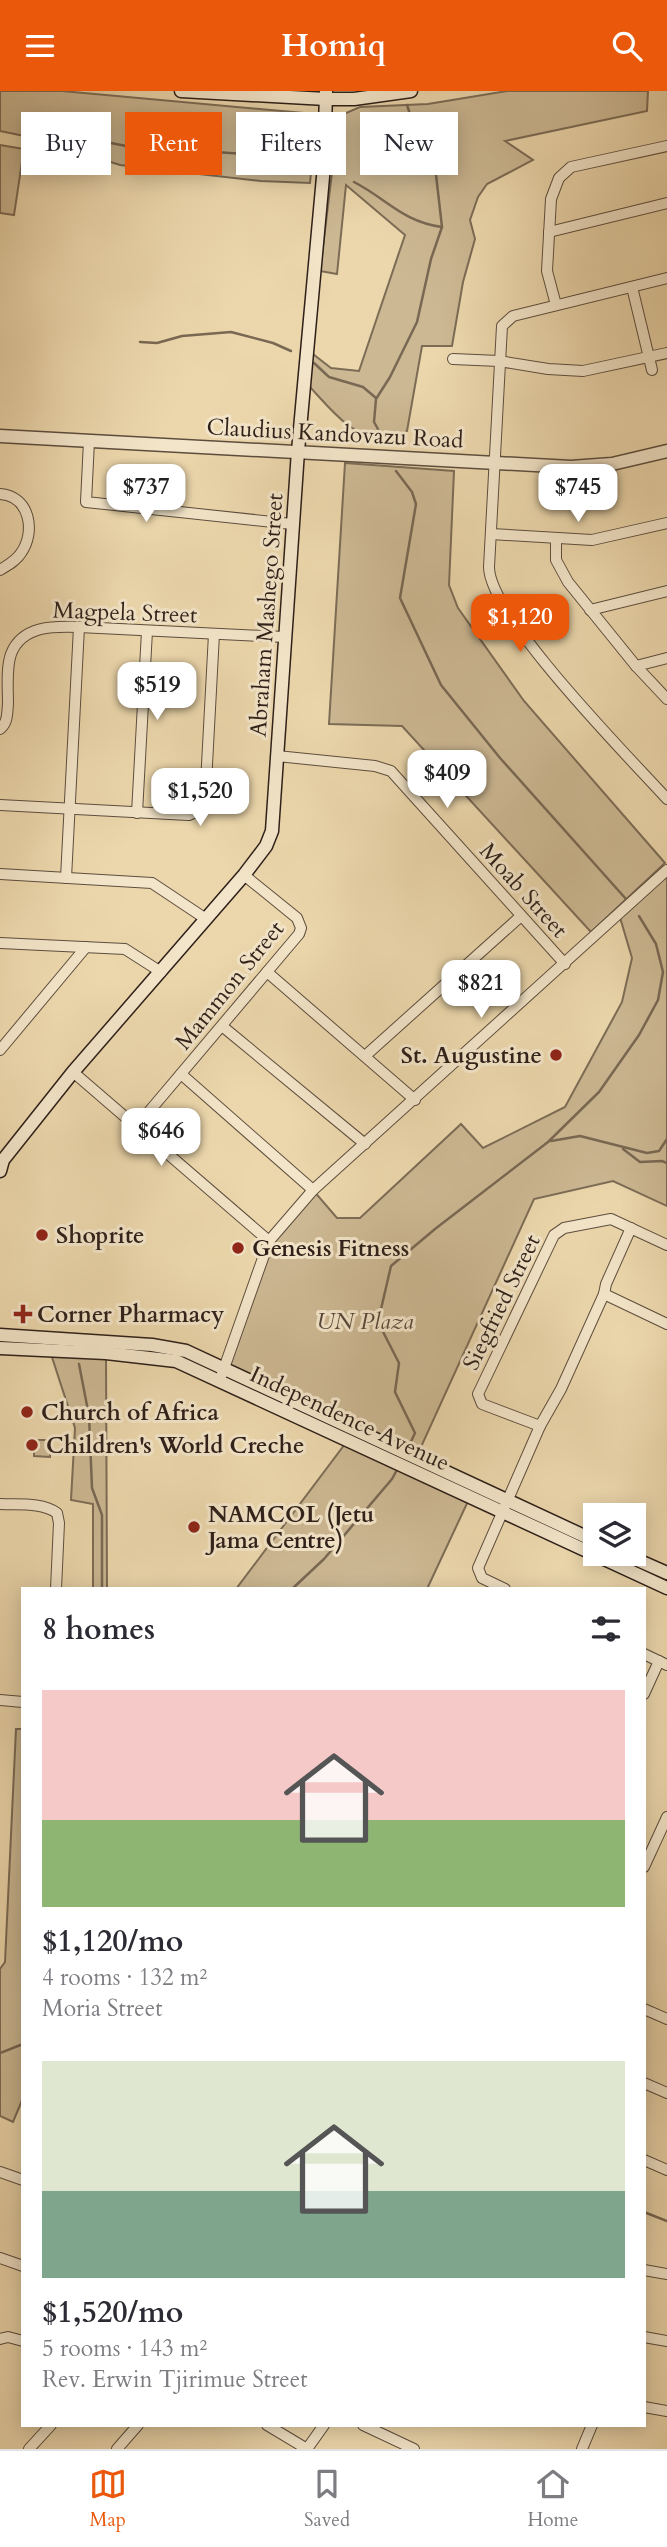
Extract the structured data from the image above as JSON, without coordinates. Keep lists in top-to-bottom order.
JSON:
{
  "streets": {
    "main road": ["Claudius Kandovazu Road", "Abraham Mashego Street", "Independence Avenue"],
    "street": [
      "Magpela Street",
      "Moab Street",
      "Mammon Street",
      "Siegfried Street"
    ]
  },
  "crossings": [
    ["Claudius Kandovazu Road", "Abraham Mashego Street"],
    ["Magpela Street", "Abraham Mashego Street"],
    ["Abraham Mashego Street", "Moab Street"],
    ["Abraham Mashego Street", "Mammon Street"]
  ],
  "parks": ["UN Plaza"],
  "places": {
    "other": [
      "St. Augustine",
      "Shoprite",
      "Genesis Fitness",
      "Church of Africa",
      "Children's World Creche",
      "NAMCOL (Jetu Jama Centre)"
    ],
    "health": ["Corner Pharmacy"]
  },
  "page": {
    "header": "Homiq",
    "chip": [
      "Buy",
      "Rent",
      "Filters",
      "New"
    ],
    "price": [
      "$737",
      "$745",
      "$1,120",
      "$519",
      "$409",
      "$1,520",
      "$821",
      "$646"
    ],
    "heading": "8 homes",
    "list": [
      {
        "name": "$1,120/mo",
        "note": "4 rooms · 132 m² · Moria Street"
      },
      {
        "name": "$1,520/mo",
        "note": "5 rooms · 143 m² · Rev. Erwin Tjirimue Street"
      }
    ],
    "tabs": ["Map", "Saved", "Home"]
  }
}
